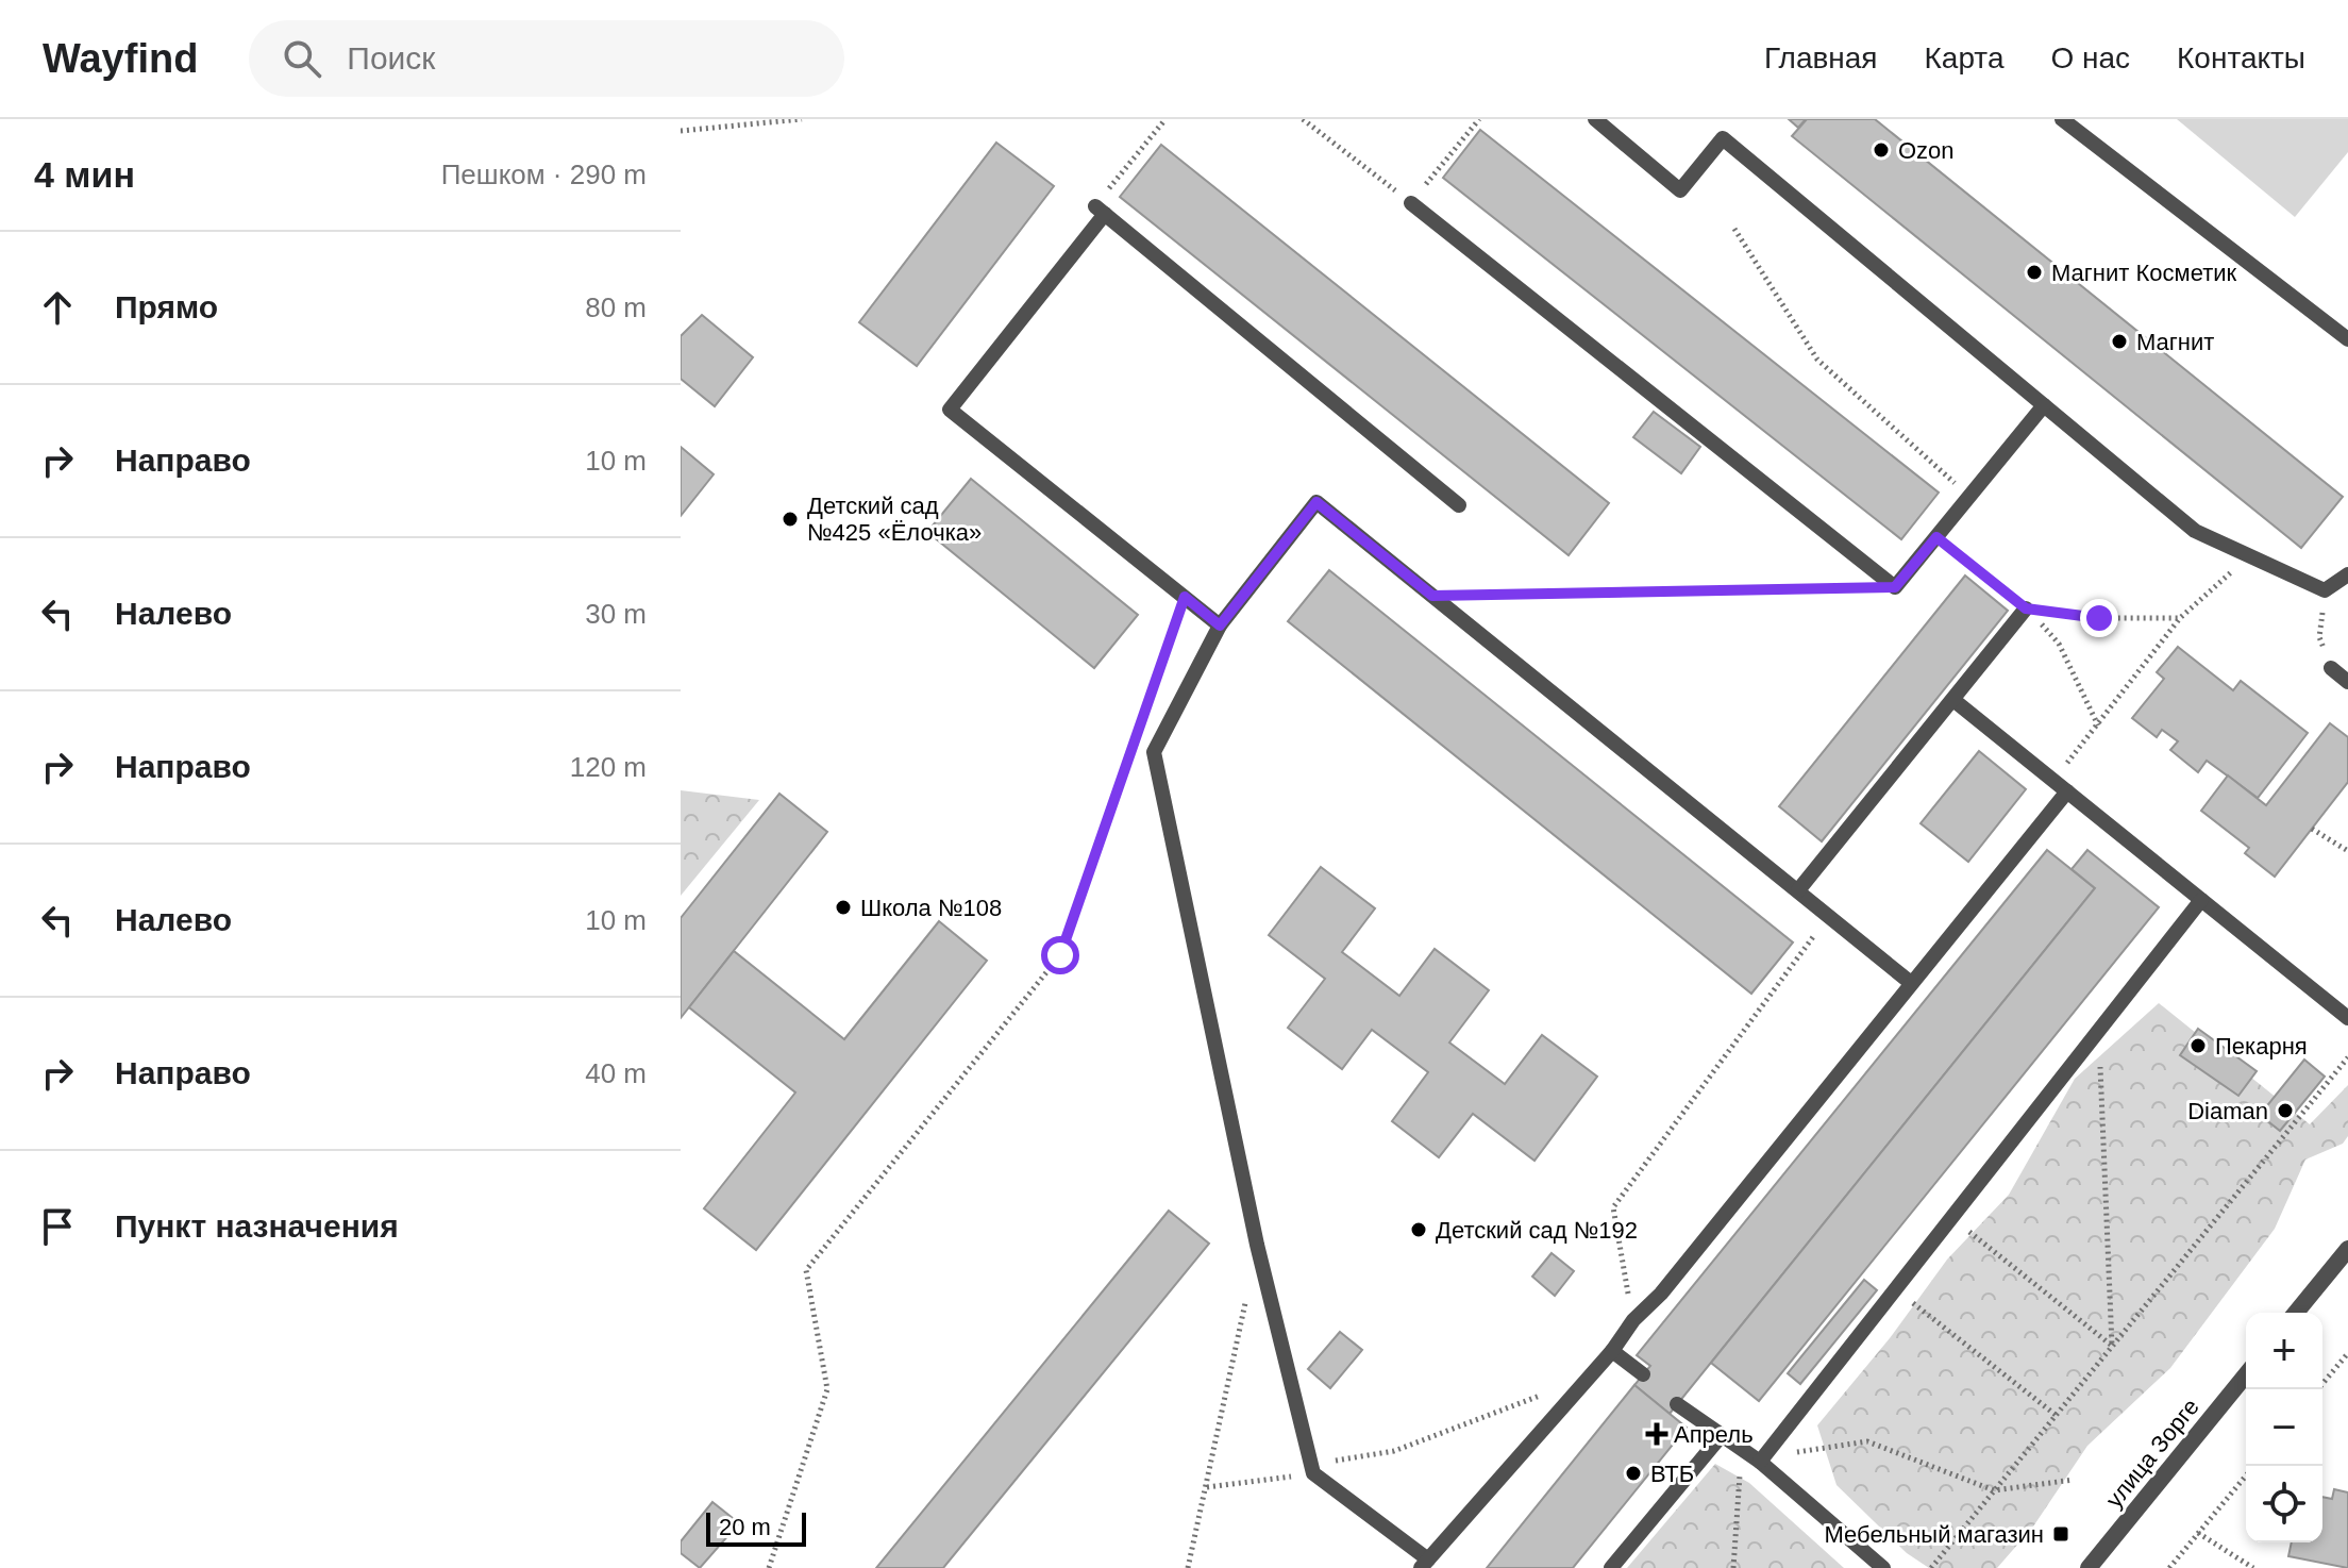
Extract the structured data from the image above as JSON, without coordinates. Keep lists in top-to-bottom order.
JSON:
{
  "streets": {
    "street": ["улица Зорге"]
  },
  "places": {
    "other": [
      "Ozon",
      "Магнит Косметик",
      "Магнит",
      "Детский сад №425 «Ёлочка»",
      "Школа №108",
      "Пекарня",
      "Diaman",
      "Детский сад №192",
      "ВТБ"
    ],
    "health": ["Апрель"],
    "transit": ["Мебельный магазин"]
  },
  "scale_bar": "20 m",
  "page": {
    "header": "Wayfind",
    "search": "Поиск",
    "nav": [
      "Главная",
      "Карта",
      "О нас",
      "Контакты"
    ],
    "heading": ["4 мин", "Пешком · 290 m"],
    "list": [
      ["Прямо", "80 m"],
      ["Направо", "10 m"],
      ["Налево", "30 m"],
      ["Направо", "120 m"],
      ["Налево", "10 m"],
      ["Направо", "40 m"],
      "Пункт назначения"
    ],
    "map_buttons": ["+", "−"],
    "scale": "20 m"
  }
}
